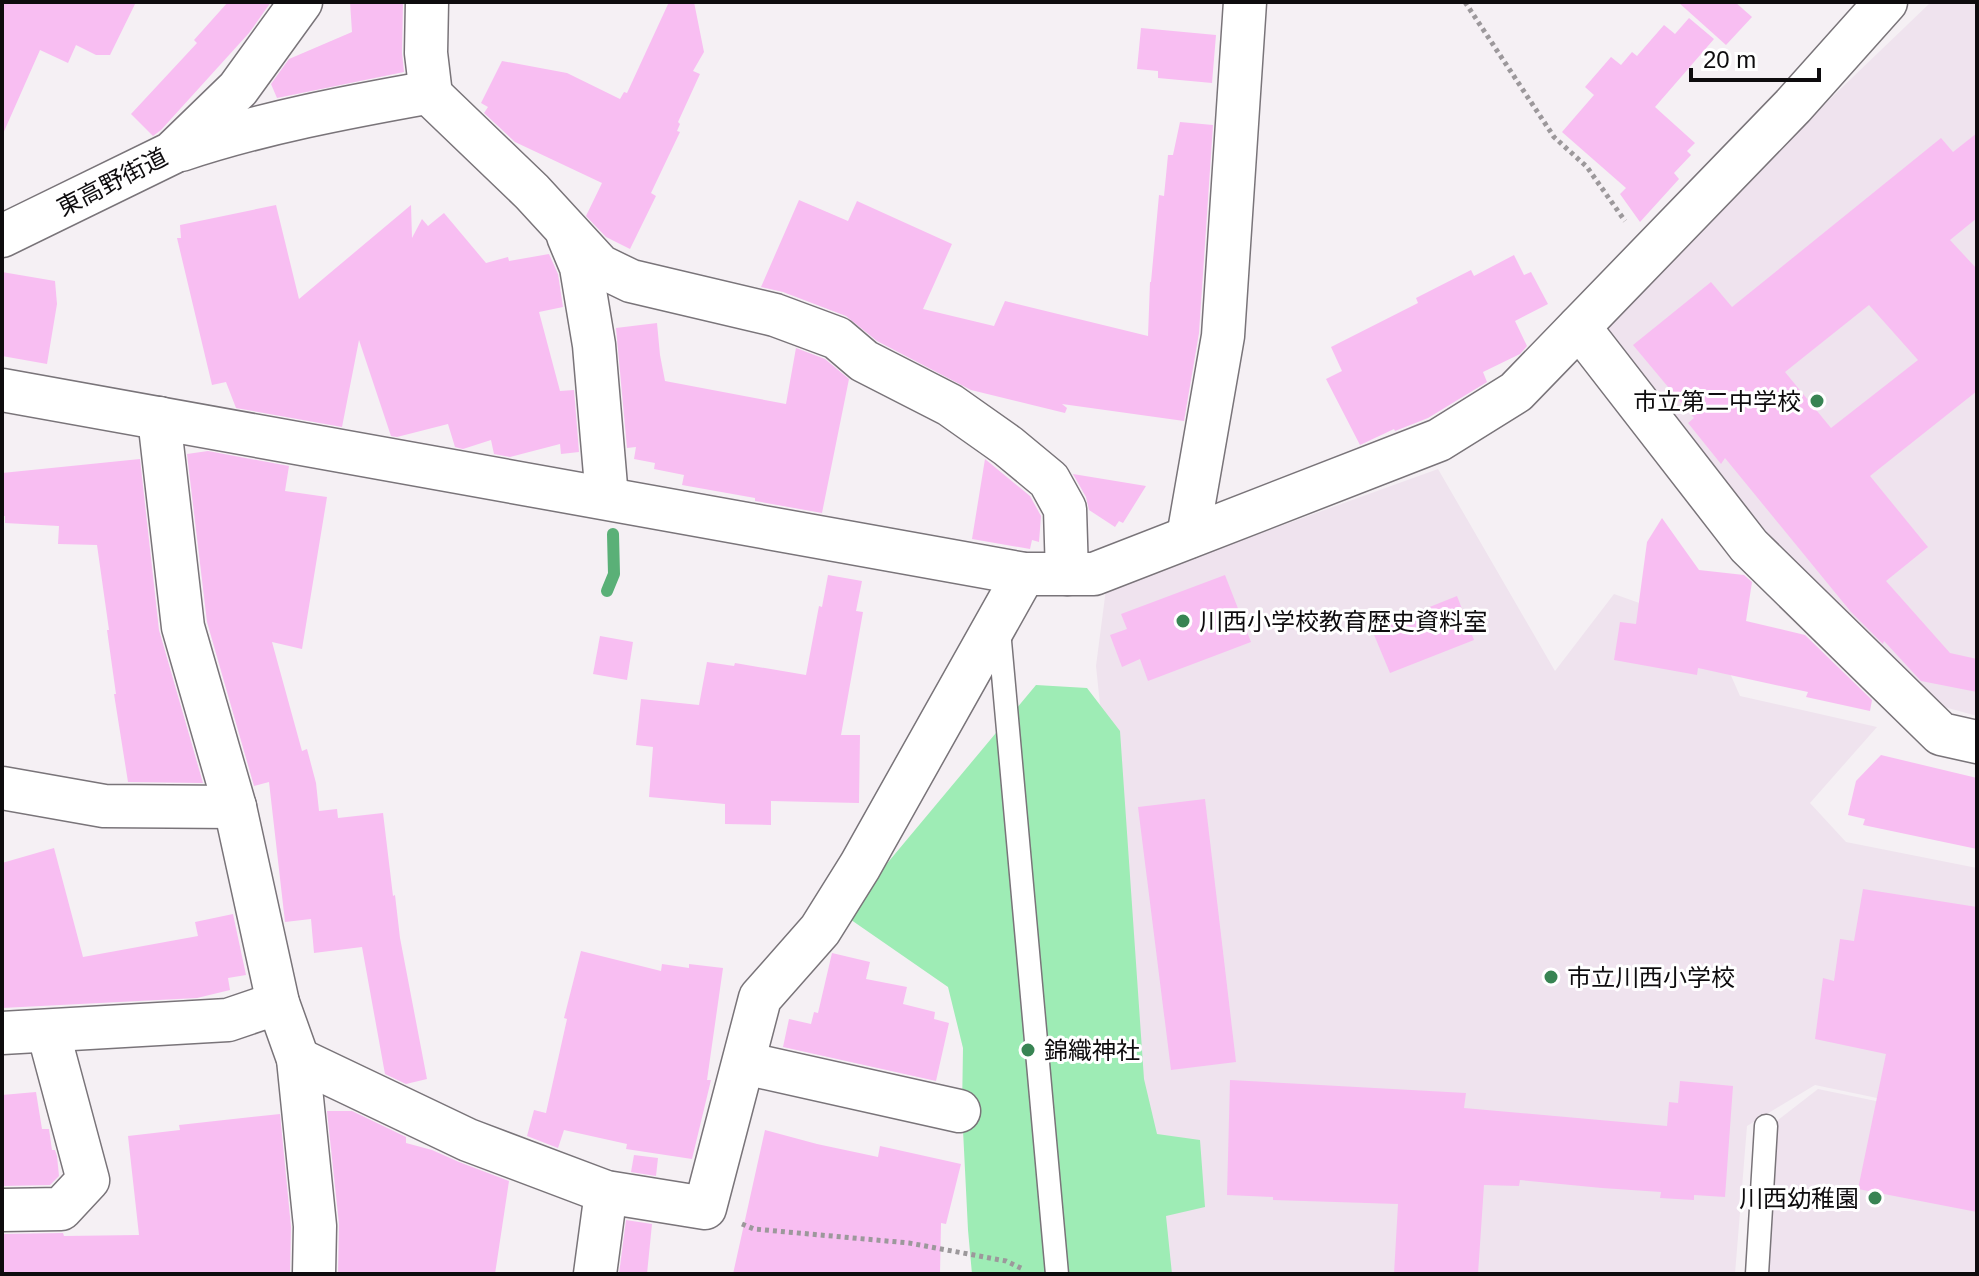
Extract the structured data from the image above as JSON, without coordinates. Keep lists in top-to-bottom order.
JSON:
{
  "streets": {
    "street": ["東高野街道"]
  },
  "places": [
    "市立第二中学校",
    "川西小学校教育歴史資料室",
    "市立川西小学校",
    "錦織神社",
    "川西幼稚園"
  ],
  "scale_bar": "20 m"
}
